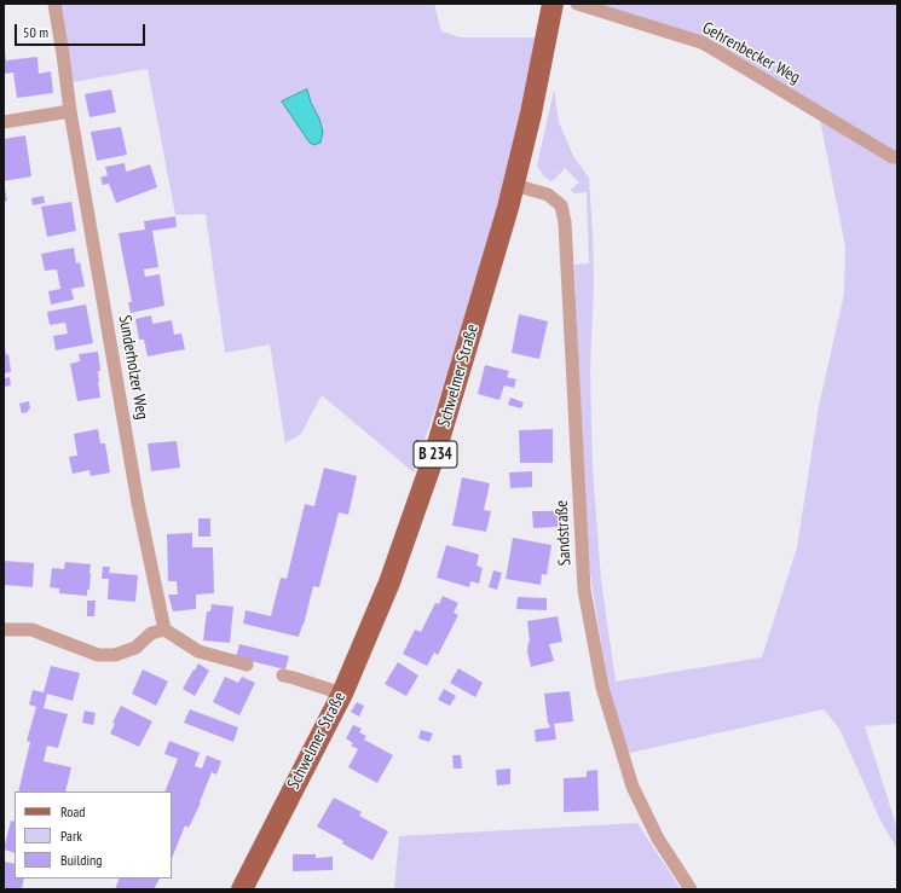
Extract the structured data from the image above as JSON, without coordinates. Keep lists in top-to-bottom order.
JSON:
{
  "streets": {
    "main road": ["Schwelmer Straße", "B 234"],
    "street": ["Gehrenbecker Weg", "Sunderholzer Weg", "Sandstraße"]
  },
  "crossings": [
    ["Schwelmer Straße", "Sandstraße"]
  ],
  "legend": ["Road", "Park", "Building"],
  "scale_bar": "50 m"
}
